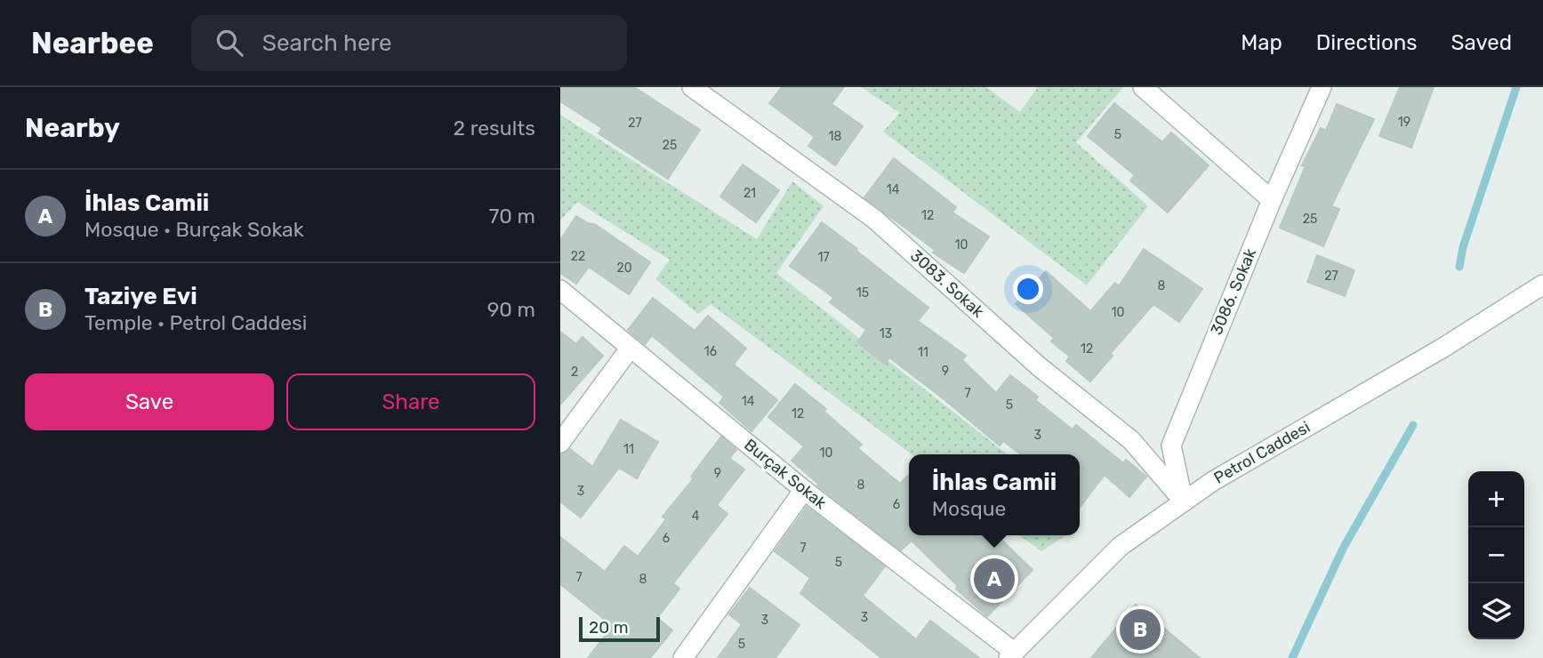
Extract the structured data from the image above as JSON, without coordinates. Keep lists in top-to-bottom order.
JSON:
{
  "streets": {
    "street": [
      "3083. Sokak",
      "3086. Sokak",
      "Petrol Caddesi",
      "Burçak Sokak"
    ]
  },
  "crossings": [
    ["3083. Sokak", "3086. Sokak"],
    ["3083. Sokak", "Petrol Caddesi"],
    ["3086. Sokak", "Petrol Caddesi"],
    ["Petrol Caddesi", "Burçak Sokak"]
  ],
  "house_numbers": [
    "19",
    "27",
    "5",
    "18",
    "25",
    "14",
    "21",
    "12",
    "25",
    "10",
    "22",
    "17",
    "20",
    "27",
    "8",
    "15",
    "10",
    "13",
    "12",
    "16",
    "11",
    "9",
    "2",
    "7",
    "14",
    "5",
    "12",
    "3",
    "11",
    "10",
    "9",
    "8",
    "3",
    "6",
    "4",
    "6",
    "7",
    "5",
    "7",
    "8",
    "3",
    "3",
    "5"
  ],
  "scale_bar": "20 m",
  "page": {
    "header": "Nearbee",
    "search": "Search here",
    "nav": ["Map", "Directions", "Saved"],
    "heading": ["Nearby", "2 results"],
    "list": [
      {
        "mark": "A",
        "name": "İhlas Camii",
        "note": "Mosque · Burçak Sokak",
        "value": "70 m"
      },
      {
        "mark": "B",
        "name": "Taziye Evi",
        "note": "Temple · Petrol Caddesi",
        "value": "90 m"
      }
    ],
    "buttons": ["Save", "Share"],
    "popup": ["İhlas Camii", "Mosque"],
    "map_buttons": ["+", "−"],
    "pins": ["A", "B"],
    "scale": "20 m"
  }
}
